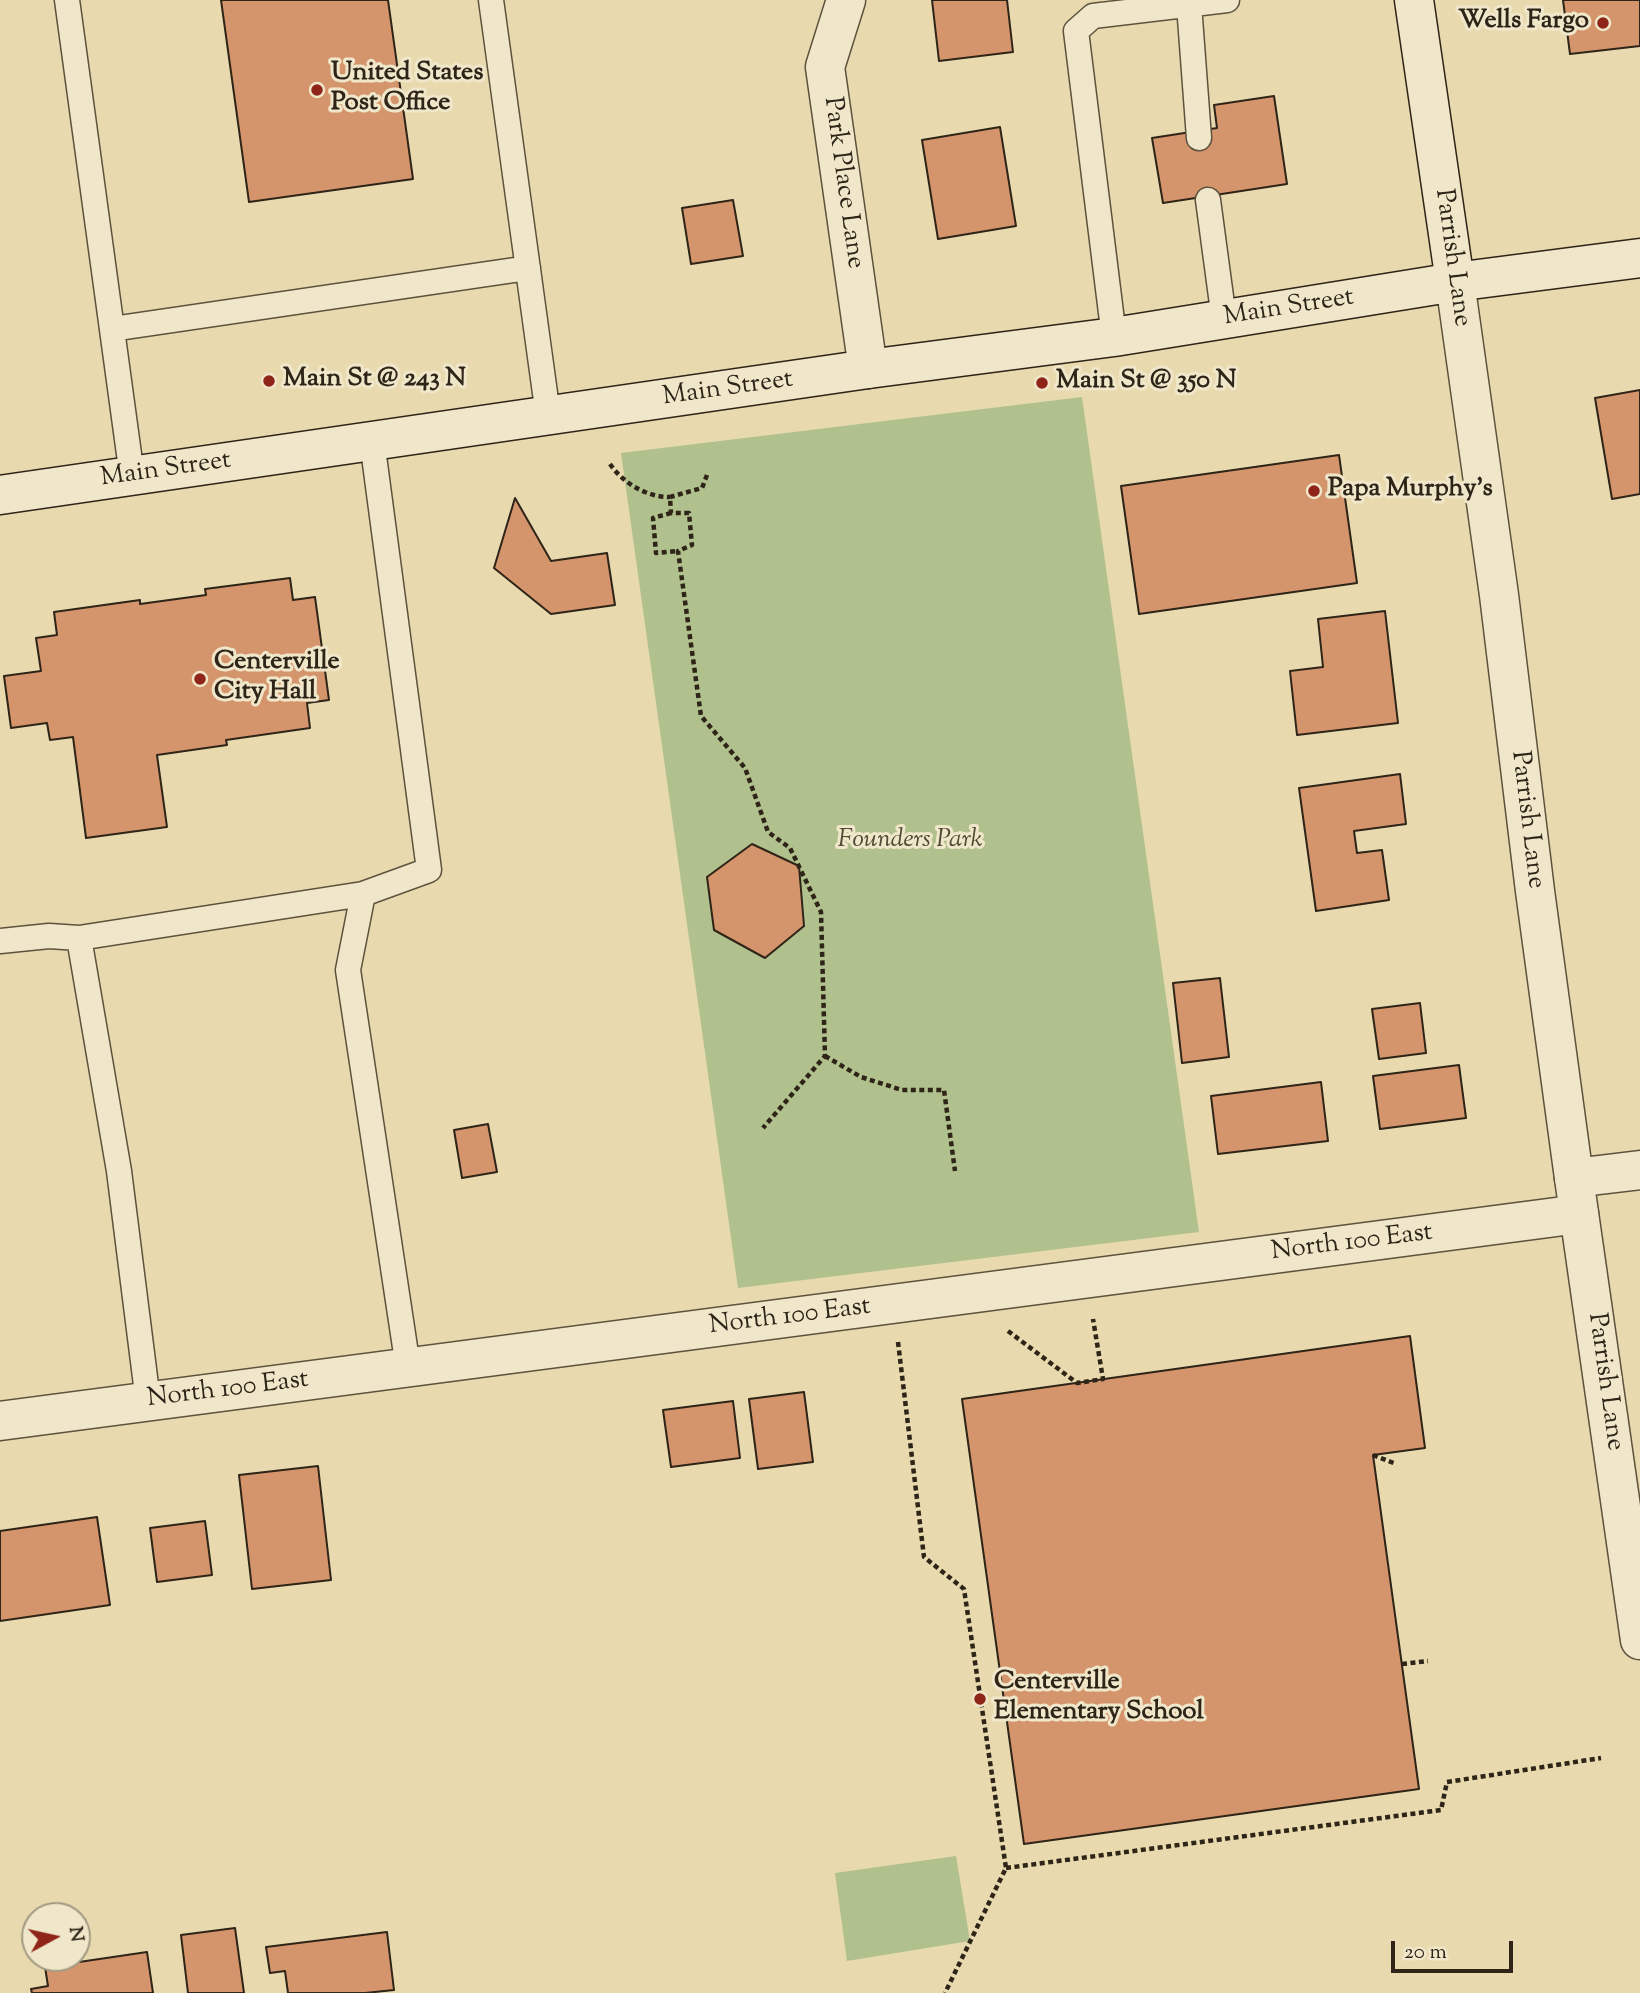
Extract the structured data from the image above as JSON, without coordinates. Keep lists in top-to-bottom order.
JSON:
{
  "streets": {
    "street": [
      "Park Place Lane",
      "Parrish Lane",
      "Main Street",
      "North 100 East"
    ]
  },
  "crossings": [
    ["Park Place Lane", "Main Street"],
    ["Parrish Lane", "Main Street"],
    ["Parrish Lane", "North 100 East"]
  ],
  "parks": ["Founders Park"],
  "places": [
    "Wells Fargo",
    "United States Post Office",
    "Main St @ 243 N",
    "Main St @ 350 N",
    "Papa Murphy's",
    "Centerville City Hall",
    "Centerville Elementary School"
  ],
  "scale_bar": "20 m",
  "north": "right"
}
